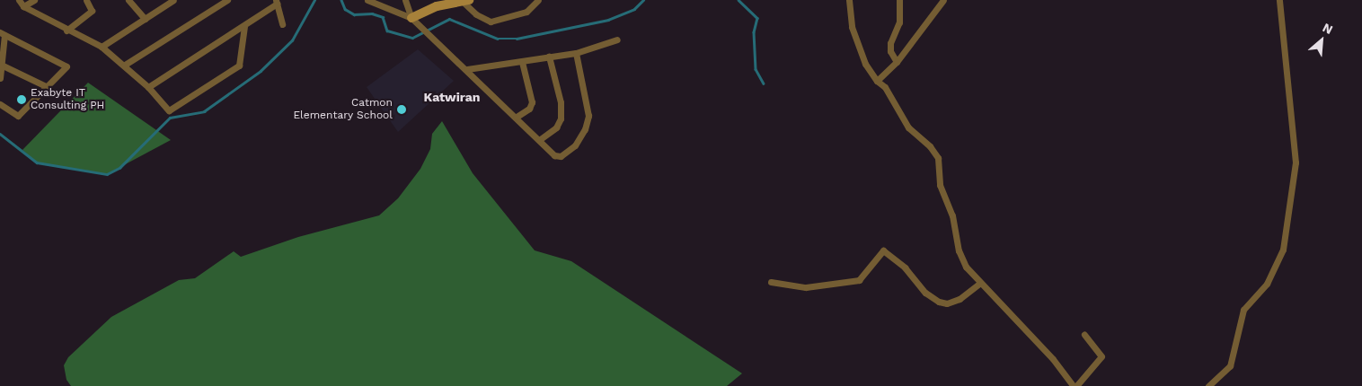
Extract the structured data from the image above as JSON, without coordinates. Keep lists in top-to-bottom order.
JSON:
{
  "districts": ["Katwiran"],
  "places": ["Exabyte IT Consulting PH", "Catmon Elementary School"],
  "north": "top right"
}
